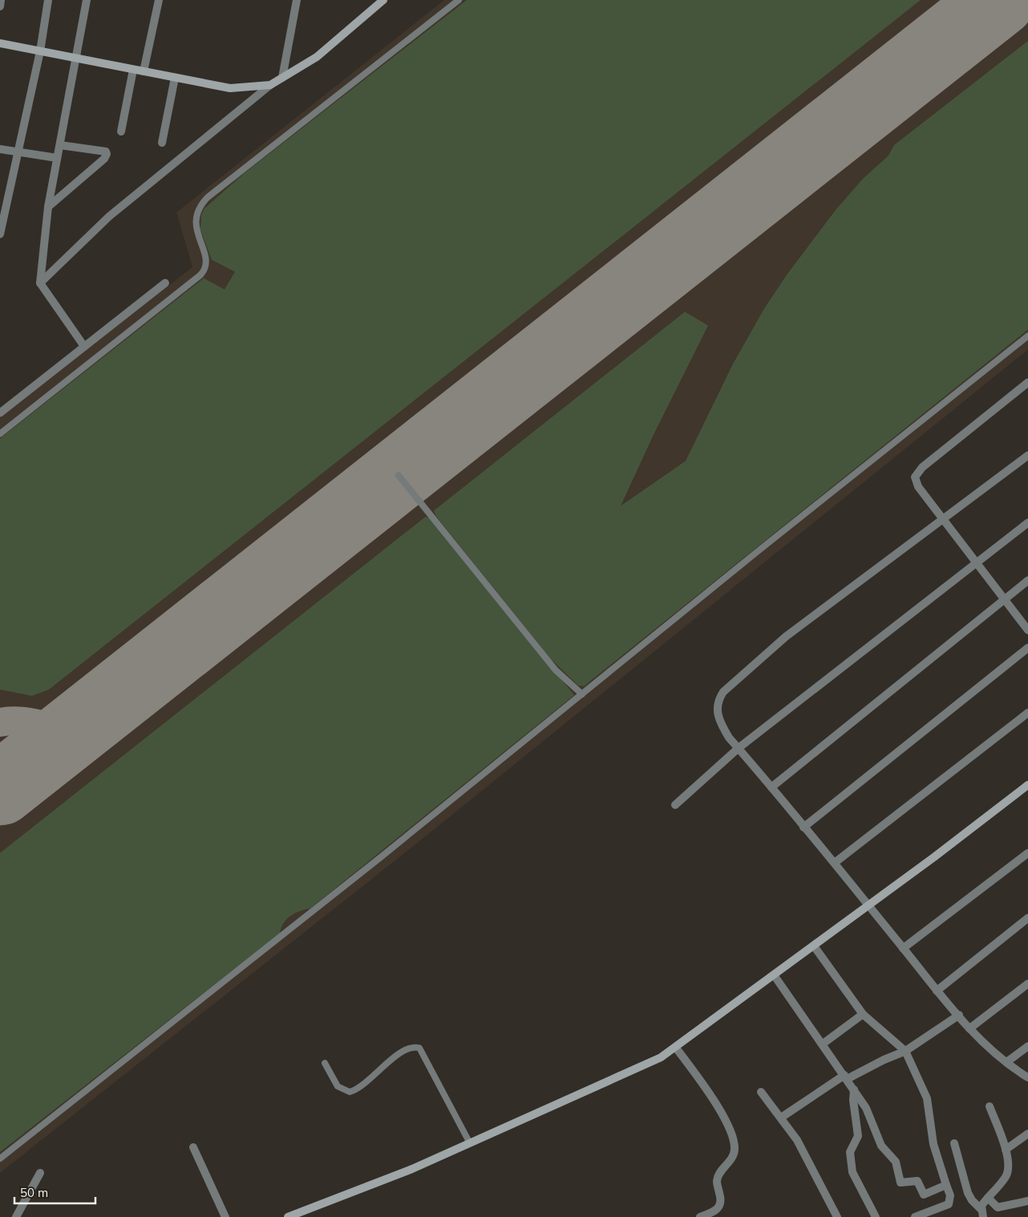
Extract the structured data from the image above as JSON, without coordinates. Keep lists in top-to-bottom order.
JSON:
{
  "scale_bar": "50 m"
}
